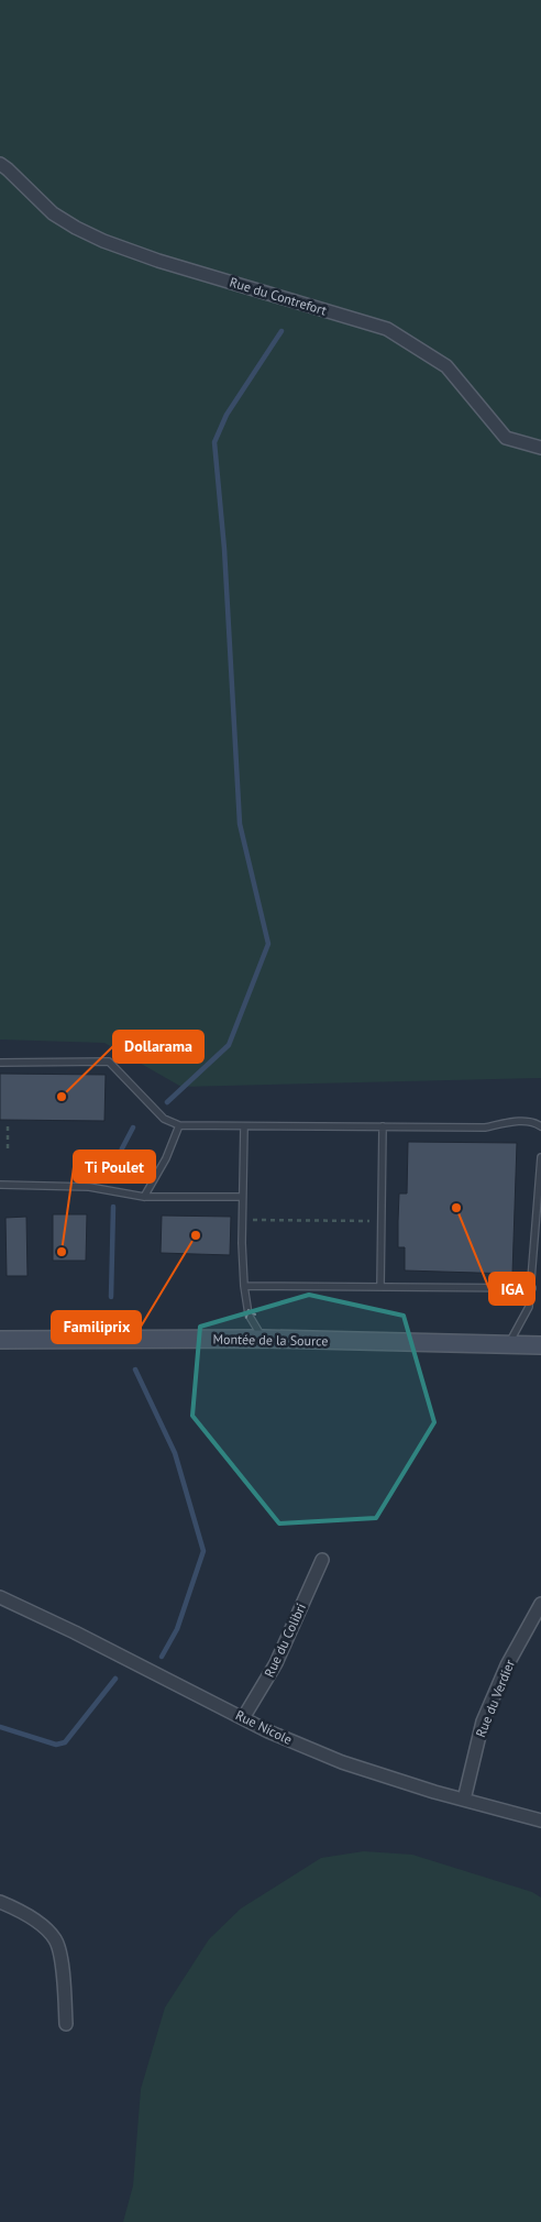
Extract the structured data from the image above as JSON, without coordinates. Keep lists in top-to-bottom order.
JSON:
{
  "streets": {
    "main road": ["Montée de la Source"],
    "street": [
      "Rue du Contrefort",
      "Rue du Colibri",
      "Rue du Verdier",
      "Rue Nicole"
    ]
  },
  "crossings": [
    ["Rue du Colibri", "Rue Nicole"],
    ["Rue du Verdier", "Rue Nicole"]
  ],
  "places": [
    "Dollarama",
    "IGA",
    "Familiprix",
    "Ti Poulet"
  ]
}
